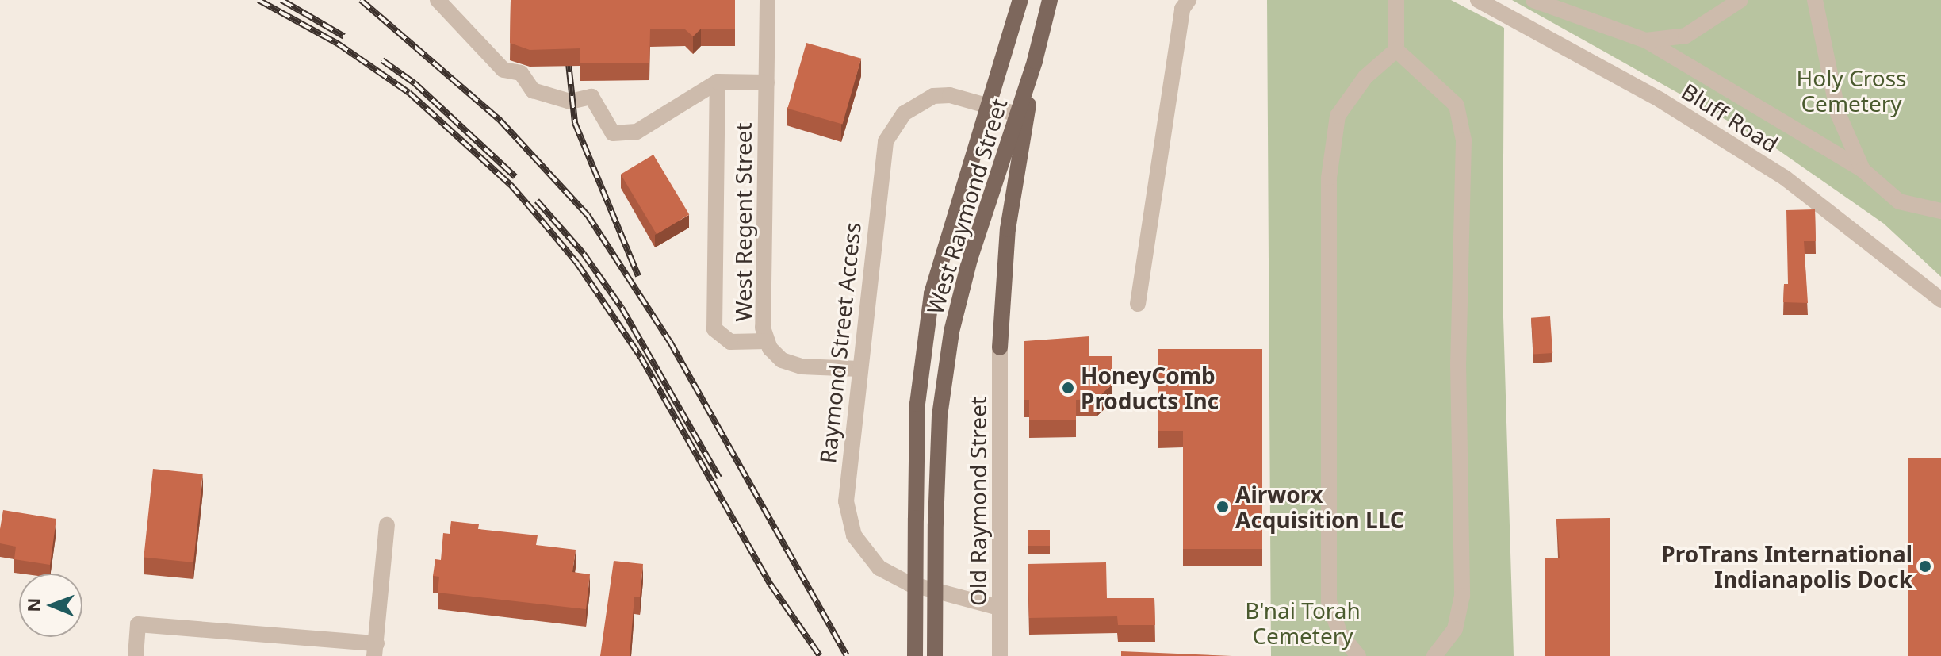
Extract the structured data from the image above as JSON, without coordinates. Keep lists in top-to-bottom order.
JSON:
{
  "streets": {
    "main road": ["West Raymond Street"],
    "street": [
      "Bluff Road",
      "West Regent Street",
      "Raymond Street Access",
      "Old Raymond Street"
    ]
  },
  "crossings": [
    ["West Raymond Street", "Raymond Street Access"],
    ["West Regent Street", "Raymond Street Access"],
    ["Raymond Street Access", "Old Raymond Street"]
  ],
  "parks": ["Holy Cross Cemetery", "B'nai Torah Cemetery"],
  "places": ["HoneyComb Products Inc", "Airworx Acquisition LLC", "ProTrans International Indianapolis Dock"],
  "north": "left"
}
